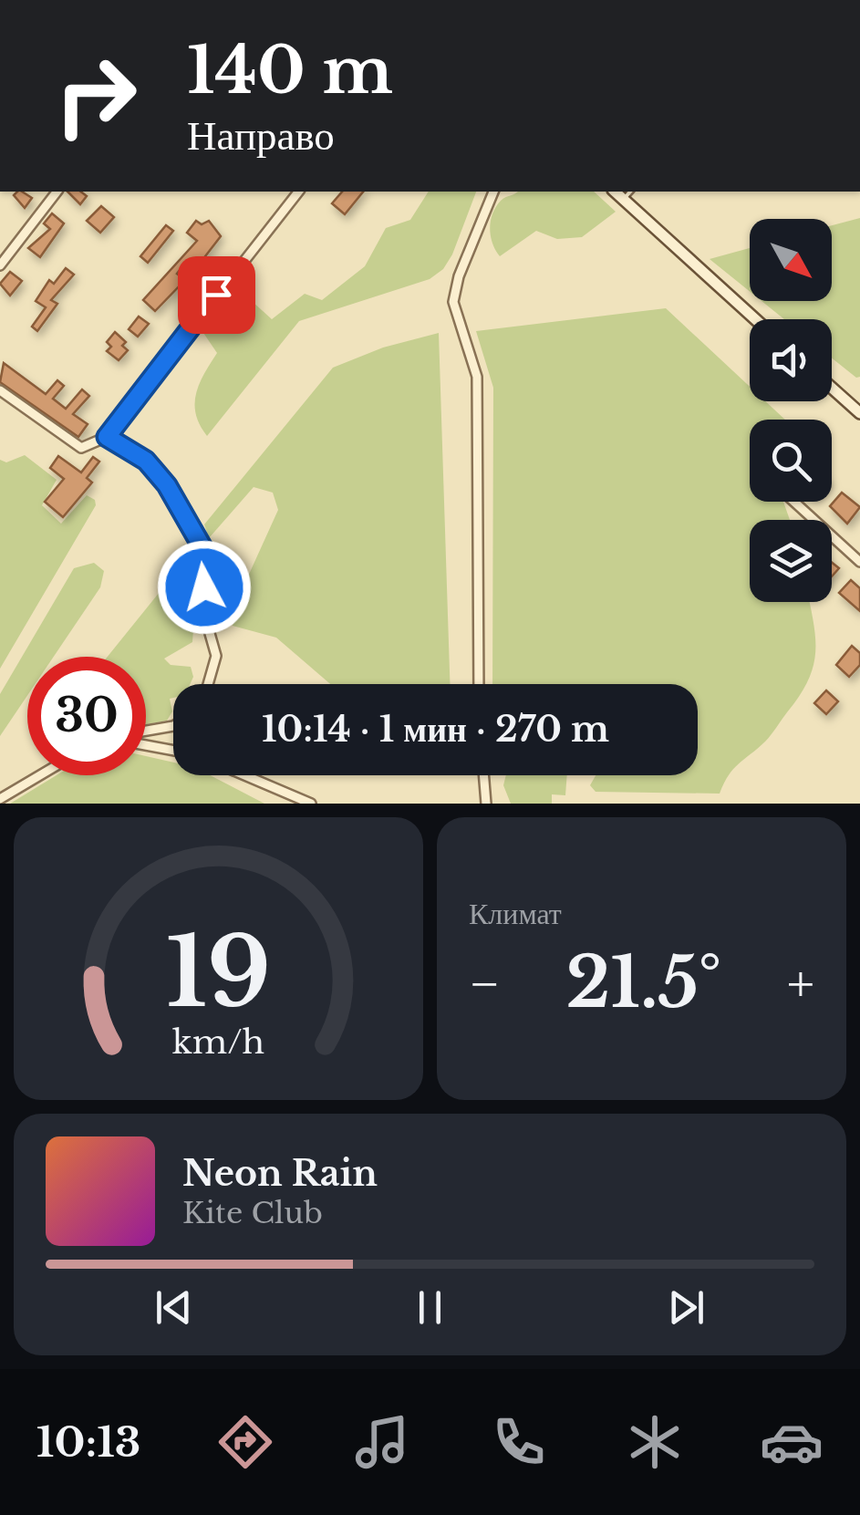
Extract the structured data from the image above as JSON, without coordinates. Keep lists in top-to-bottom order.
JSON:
{
  "north": "bottom right",
  "page": {
    "turn": ["140 m", "Направо"],
    "limit": "30",
    "trip": "10:14 · 1 мин · 270 m",
    "tile": "Климат",
    "heat": ["−", "21.5°", "+"],
    "song": ["Neon Rain", "Kite Club"],
    "tabs": "10:13",
    "gauge": ["19", "km/h"]
  }
}
